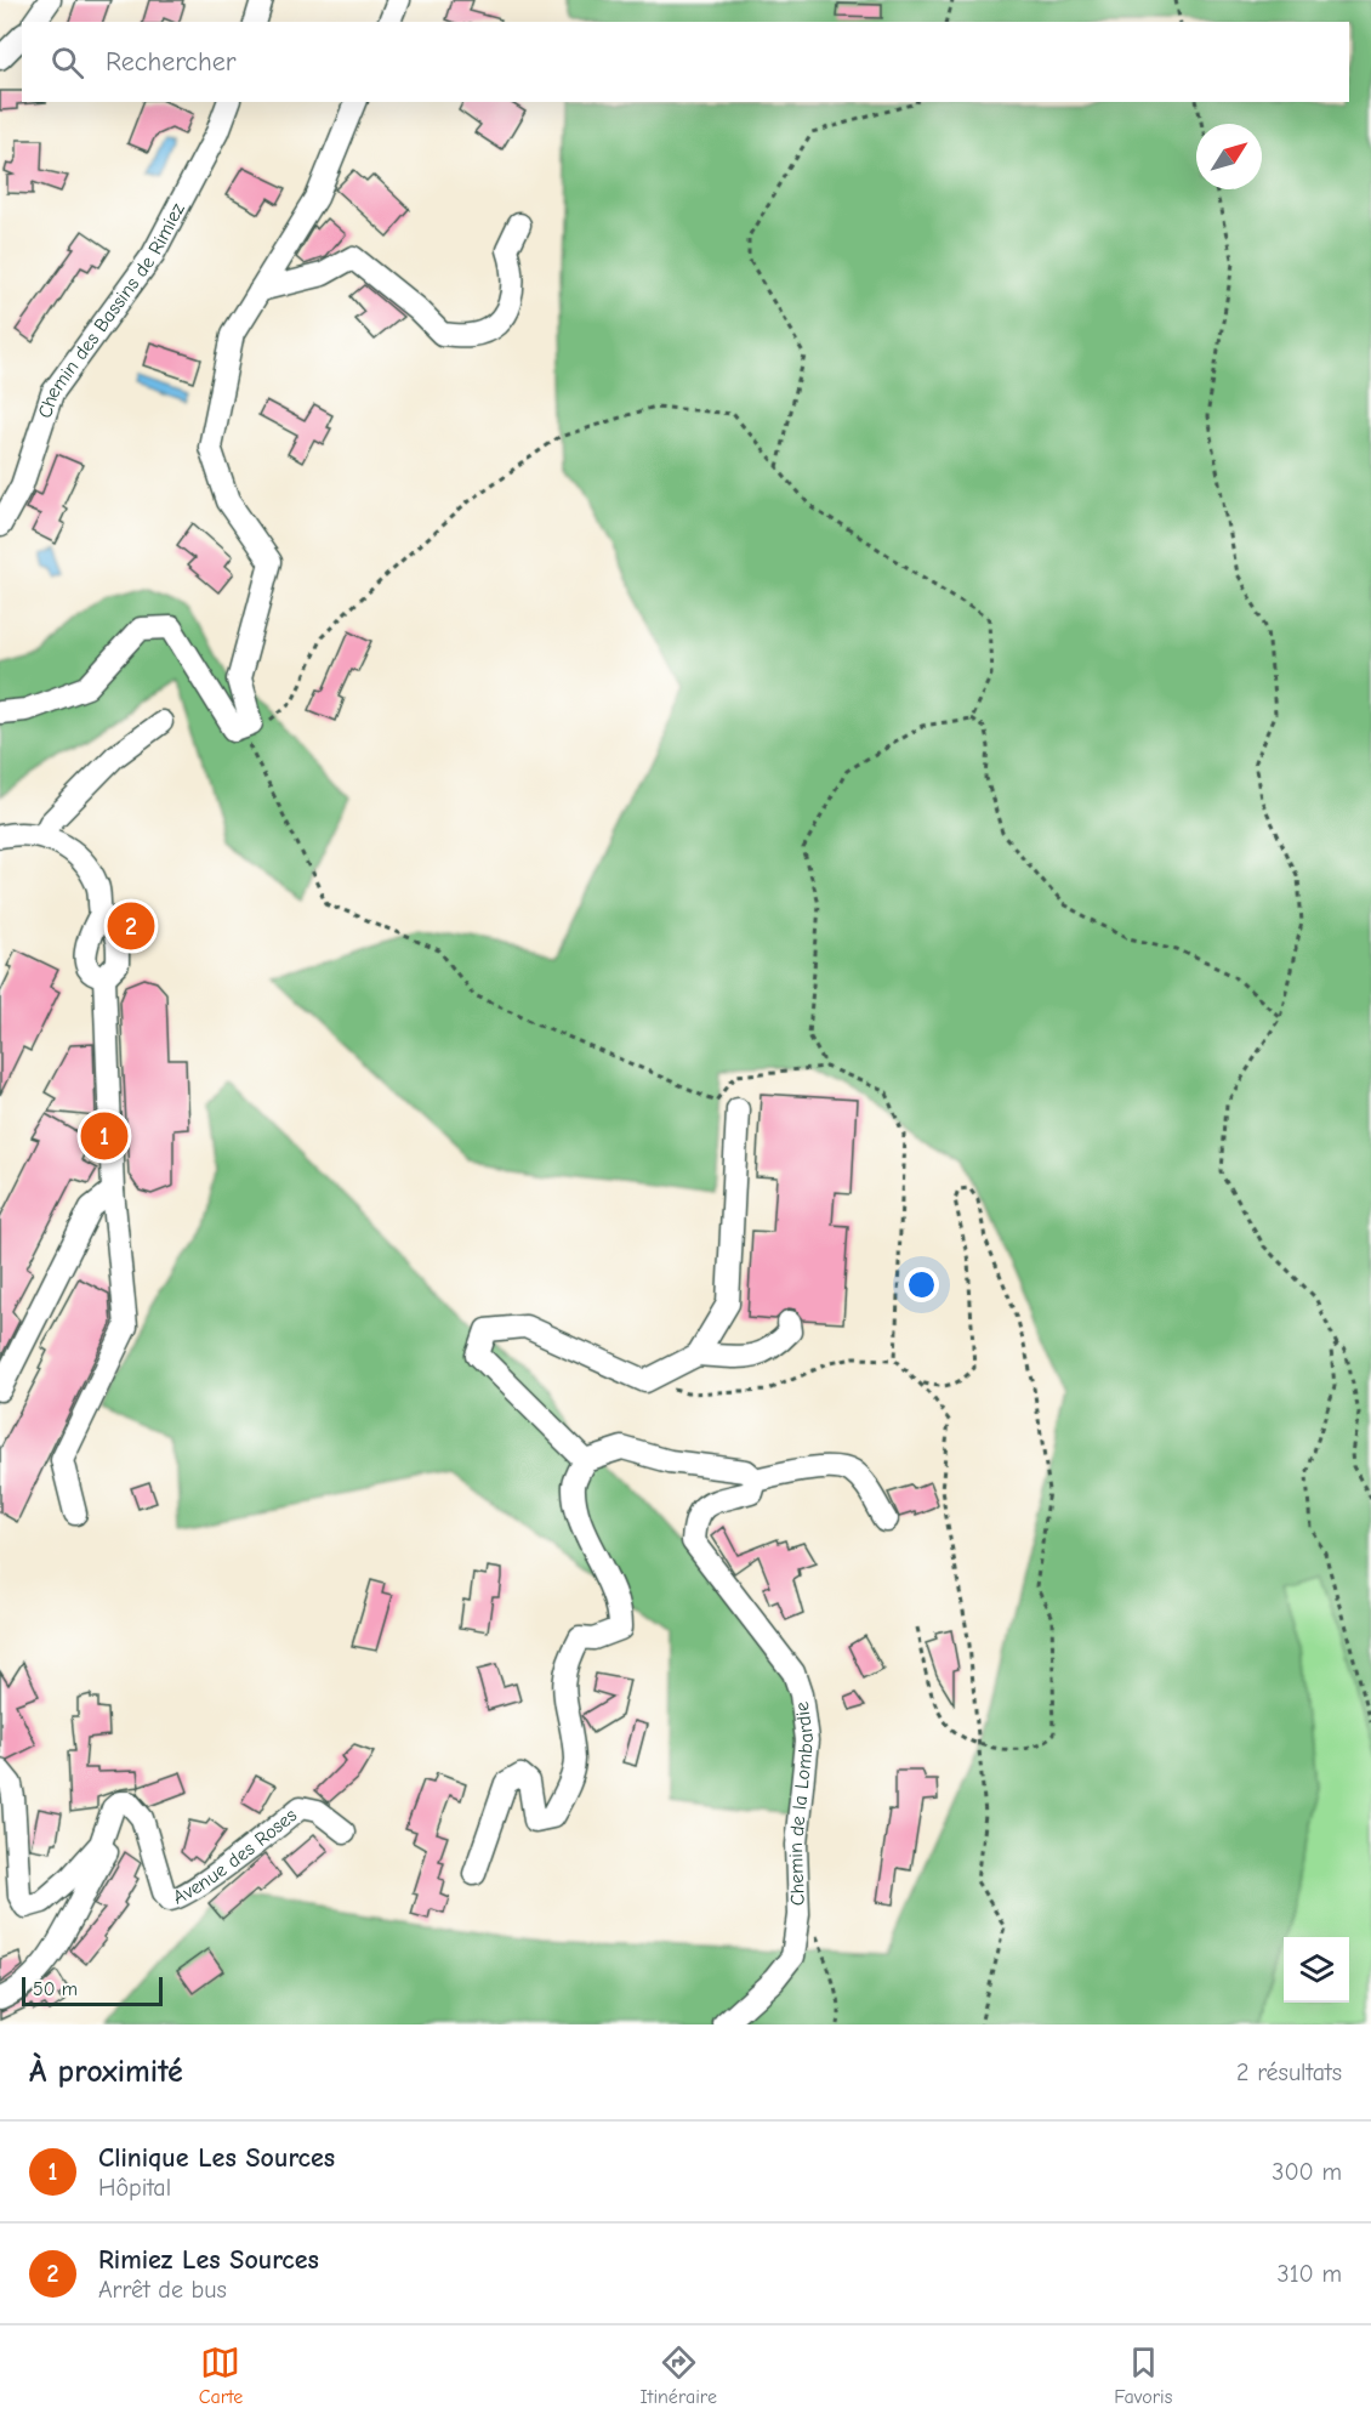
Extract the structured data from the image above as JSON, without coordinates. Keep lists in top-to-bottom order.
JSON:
{
  "streets": {
    "street": ["Chemin des Bassins de Rimiez", "Chemin de la Lombardie", "Avenue des Roses"]
  },
  "scale_bar": "50 m",
  "north": "top right",
  "page": {
    "search": "Rechercher",
    "pins": ["2", "1"],
    "scale": "50 m",
    "heading": ["À proximité", "2 résultats"],
    "list": [
      {
        "mark": "1",
        "name": "Clinique Les Sources",
        "note": "Hôpital",
        "value": "300 m"
      },
      {
        "mark": "2",
        "name": "Rimiez Les Sources",
        "note": "Arrêt de bus",
        "value": "310 m"
      }
    ],
    "nav": ["Carte", "Itinéraire", "Favoris"]
  }
}
